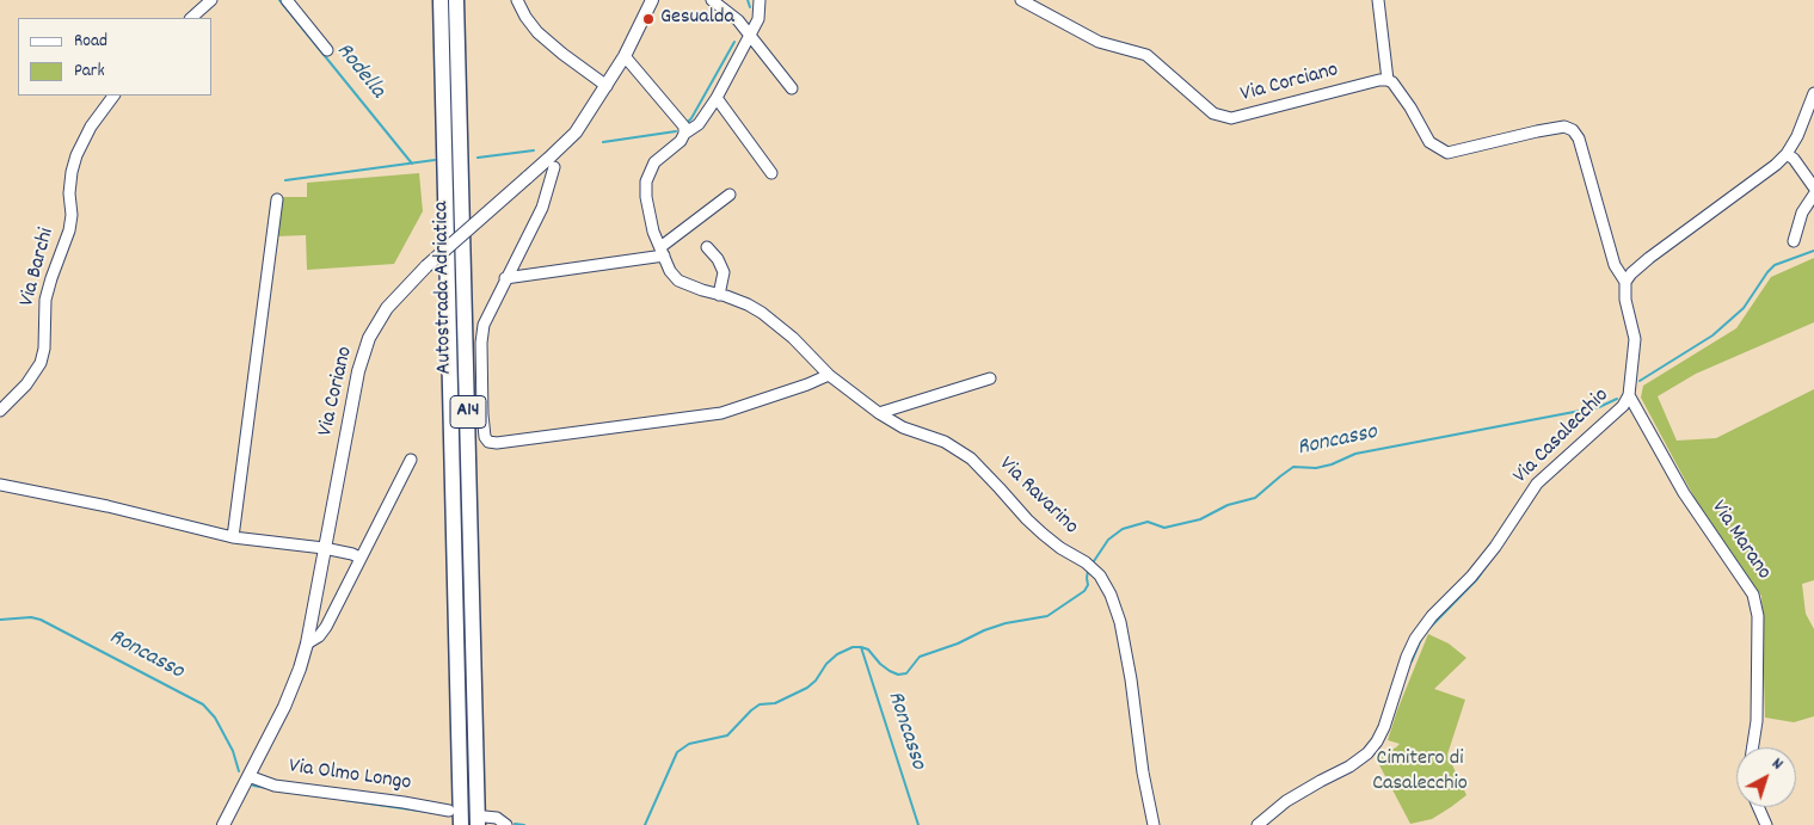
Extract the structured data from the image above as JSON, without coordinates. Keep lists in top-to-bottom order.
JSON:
{
  "streets": {
    "highway": ["Autostrada Adriatica", "A14"],
    "main road": ["Via Coriano"],
    "street": [
      "Via Corciano",
      "Via Barchi",
      "Via Casalecchio",
      "Via Ravarino",
      "Via Marano",
      "Via Olmo Longo"
    ]
  },
  "crossings": [
    ["Via Coriano", "Via Olmo Longo"],
    ["Via Casalecchio", "Via Marano"]
  ],
  "water": ["Rodella", "Roncasso"],
  "parks": ["Cimitero di Casalecchio"],
  "places": ["Gesualda"],
  "legend": ["Road", "Park"],
  "north": "top right"
}
